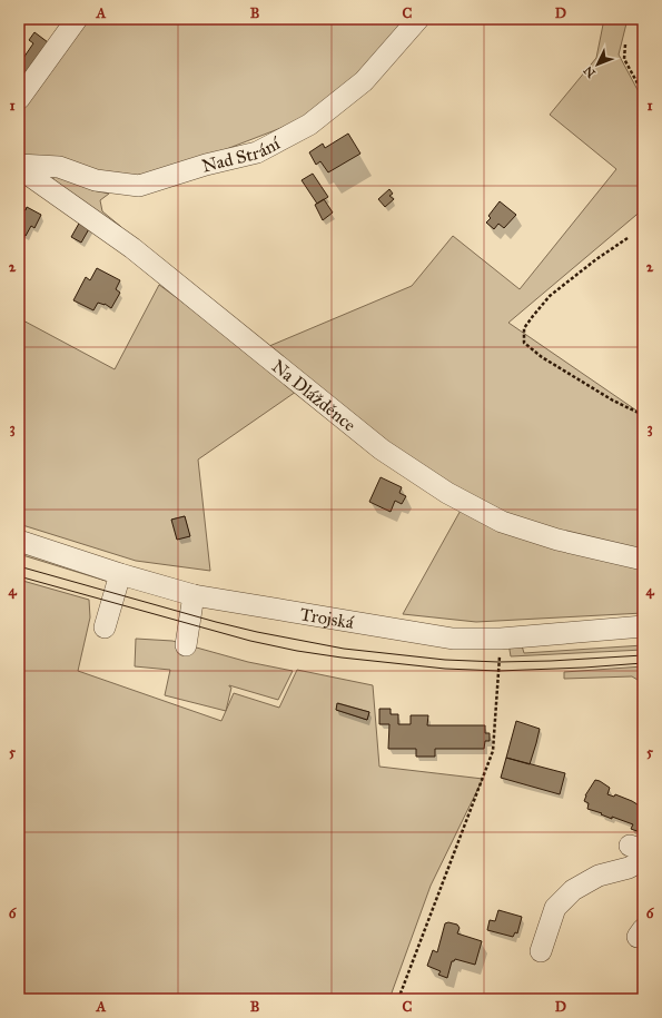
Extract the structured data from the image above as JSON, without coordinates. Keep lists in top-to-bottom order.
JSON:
{
  "streets": {
    "street": ["Nad Strání", "Na Dlážděnce", "Trojská"]
  },
  "crossings": [
    ["Nad Strání", "Na Dlážděnce"]
  ],
  "north": "bottom left",
  "grid": {
    "columns": [
      "A",
      "B",
      "C",
      "D"
    ],
    "rows": [
      "1",
      "2",
      "3",
      "4",
      "5",
      "6"
    ]
  }
}
